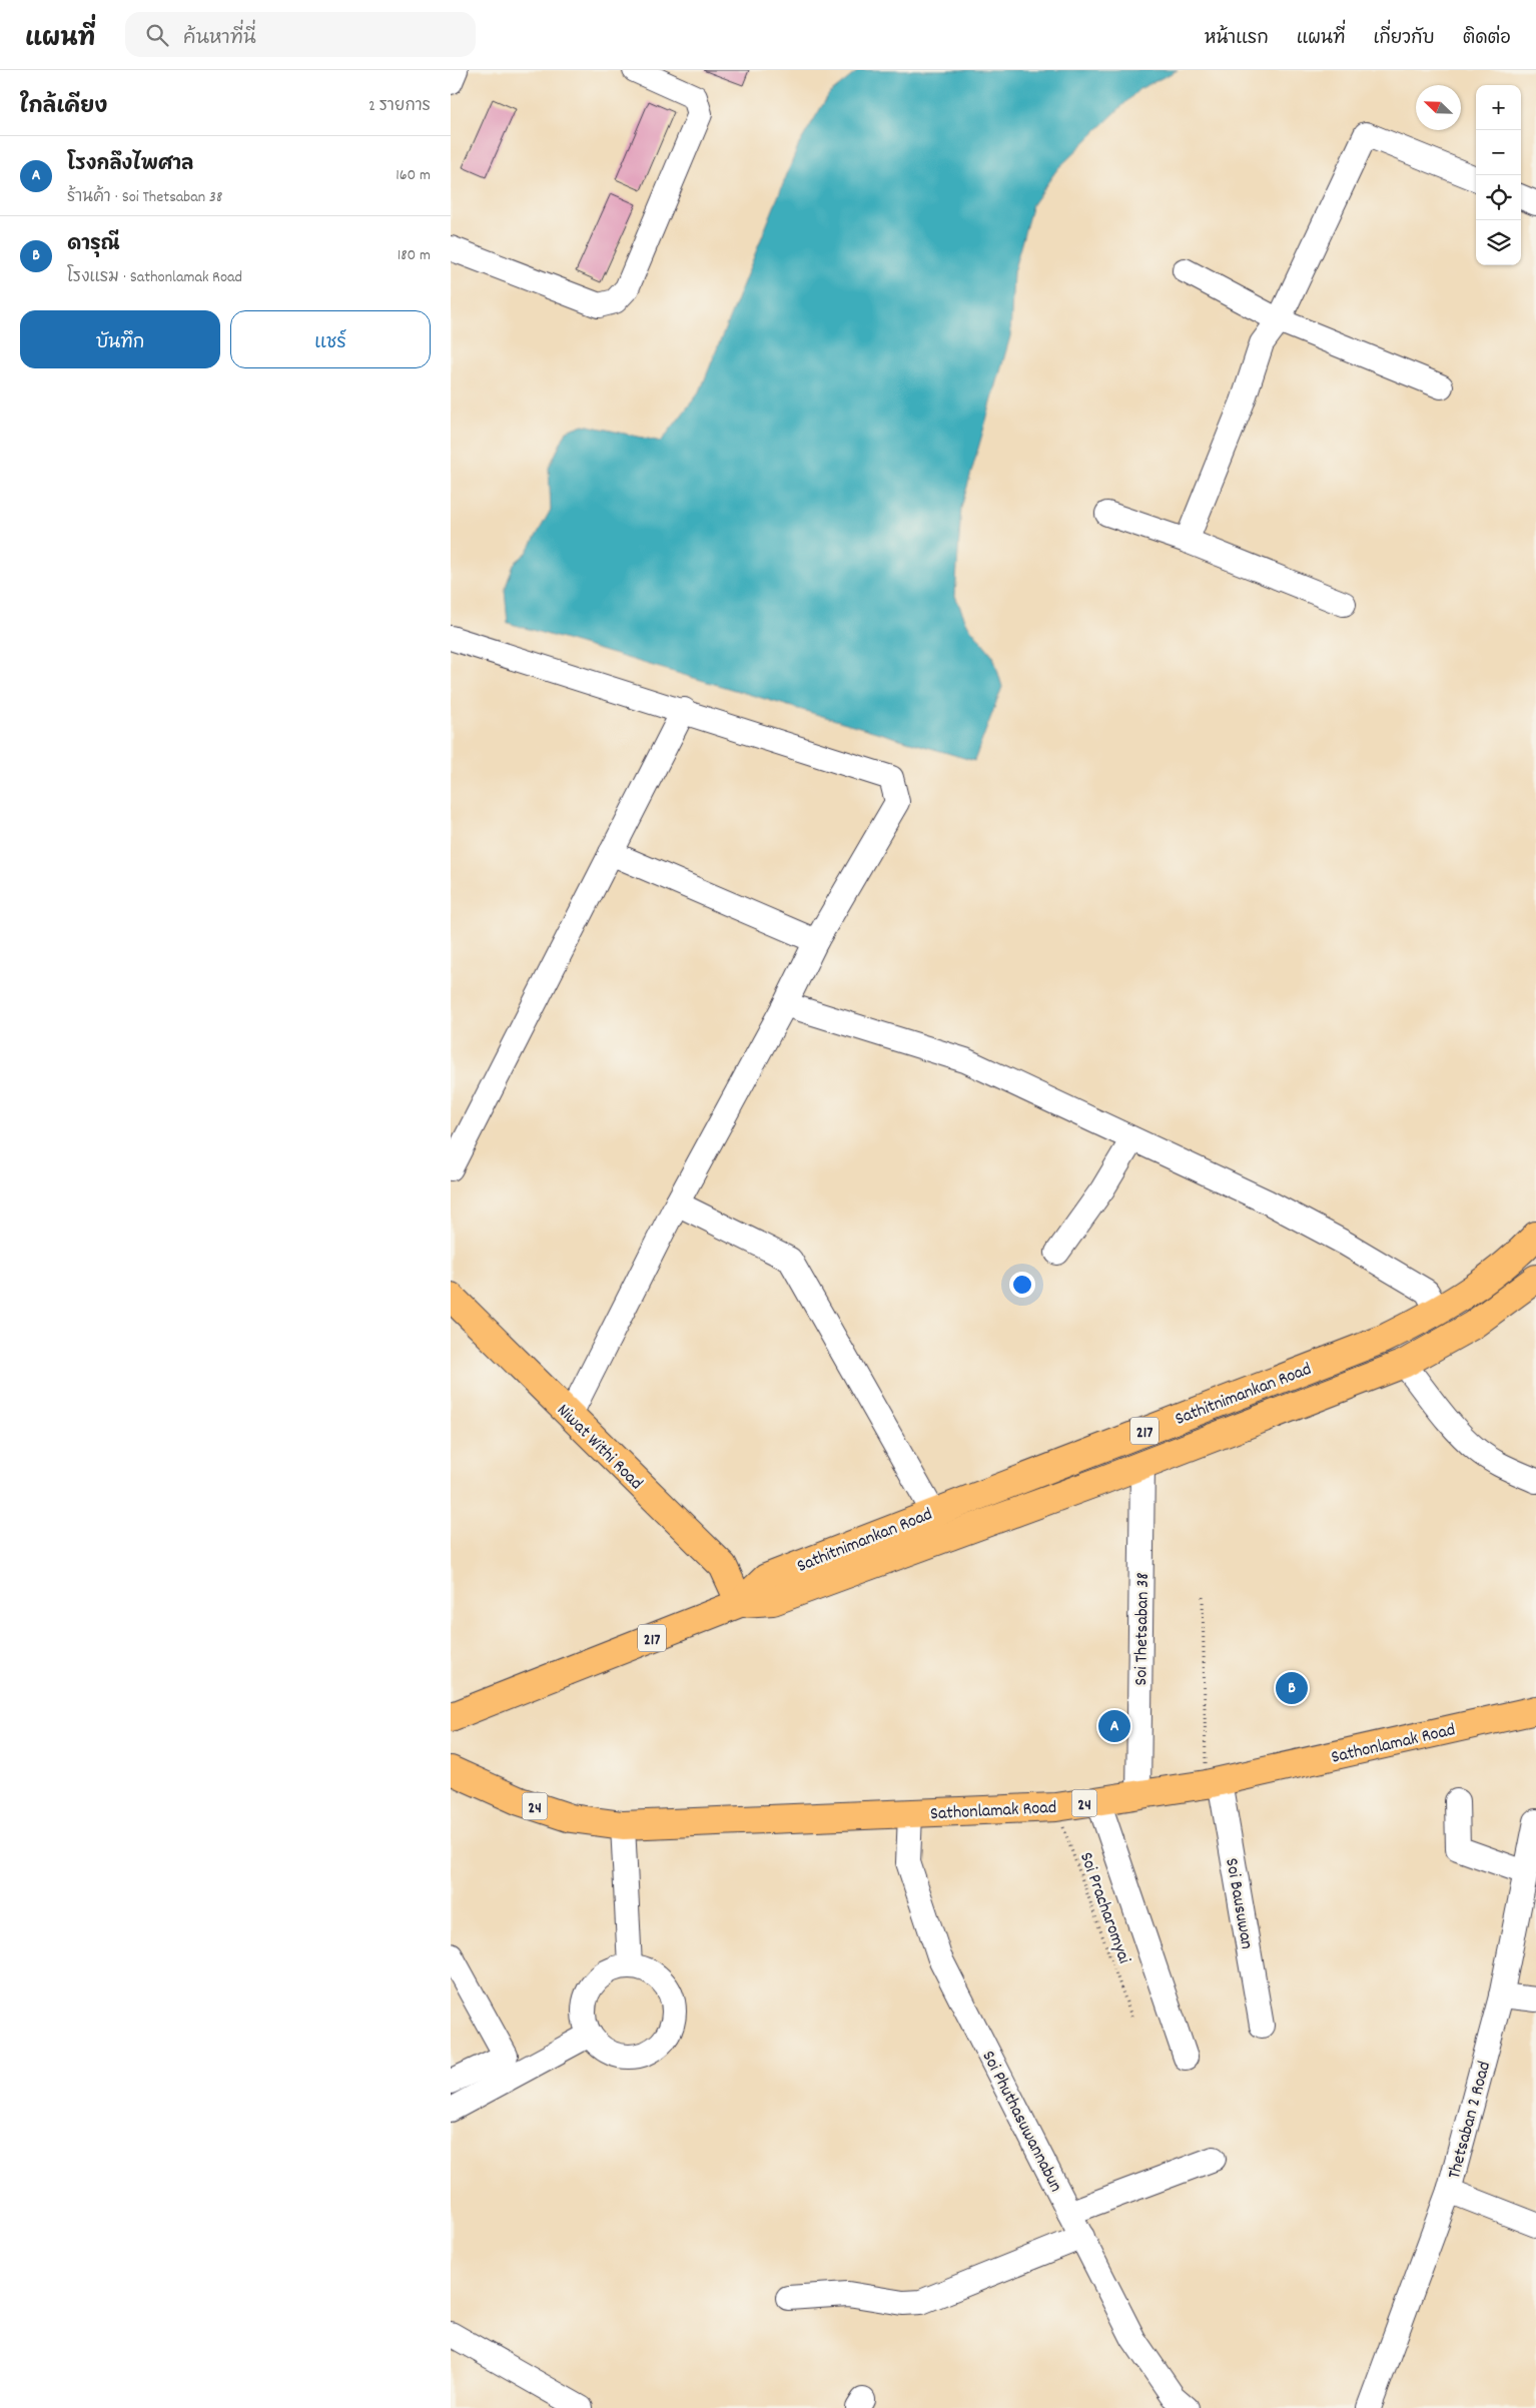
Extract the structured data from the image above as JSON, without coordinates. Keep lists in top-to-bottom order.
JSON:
{
  "streets": {
    "main road": [
      "Sathitnimankan Road",
      "217",
      "Niwat Withi Road",
      "Sathonlamak Road",
      "24"
    ],
    "street": [
      "Soi Thetsaban 38",
      "Soi Bausuwan",
      "Thetsaban 2 Road",
      "Soi Phuthasuwannabun"
    ],
    "path": ["Soi Pracharomyai"]
  },
  "crossings": [
    ["Sathitnimankan Road", "Niwat Withi Road"],
    ["Sathitnimankan Road", "Soi Thetsaban 38"],
    ["Soi Thetsaban 38", "Sathonlamak Road"],
    ["Sathonlamak Road", "Soi Bausuwan"],
    ["Sathonlamak Road", "Soi Pracharomyai"],
    ["Sathonlamak Road", "Soi Phuthasuwannabun"]
  ],
  "north": "top left",
  "page": {
    "header": "แผนที่",
    "search": "ค้นหาที่นี่",
    "nav": [
      "หน้าแรก",
      "แผนที่",
      "เกี่ยวกับ",
      "ติดต่อ"
    ],
    "heading": ["ใกล้เคียง", "2 รายการ"],
    "map_buttons": ["+", "−"],
    "list": [
      {
        "mark": "A",
        "name": "โรงกลึงไพศาล",
        "note": "ร้านค้า · Soi Thetsaban 38",
        "value": "160 m"
      },
      {
        "mark": "B",
        "name": "ดารุณี",
        "note": "โรงแรม · Sathonlamak Road",
        "value": "180 m"
      }
    ],
    "buttons": ["บันทึก", "แชร์"],
    "pins": ["B", "A"]
  }
}
